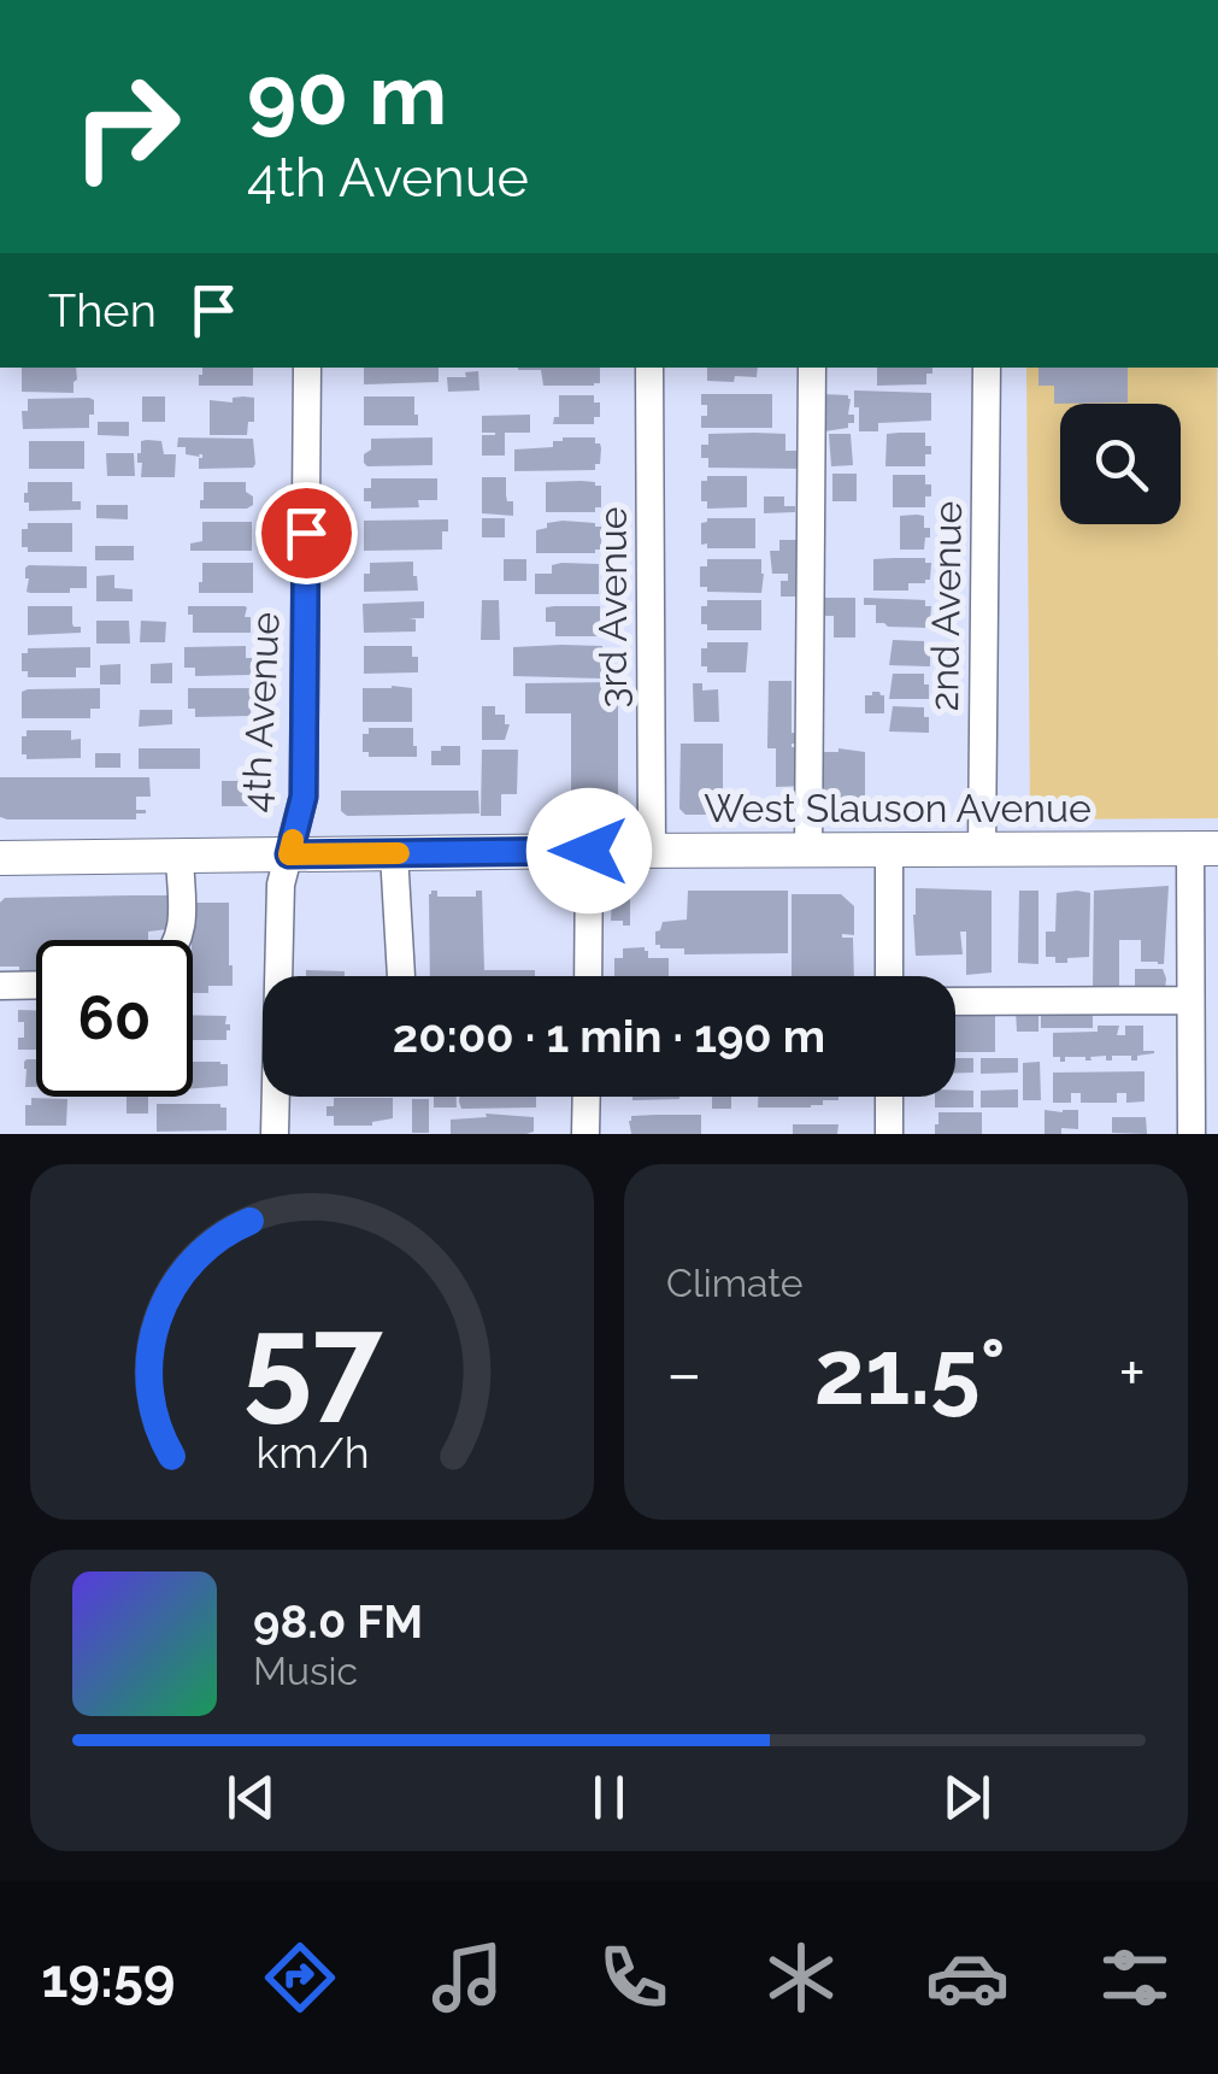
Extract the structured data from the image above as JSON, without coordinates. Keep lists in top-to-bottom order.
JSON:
{
  "streets": {
    "main road": ["West Slauson Avenue"],
    "street": ["2nd Avenue", "3rd Avenue", "4th Avenue"]
  },
  "crossings": [
    ["2nd Avenue", "West Slauson Avenue"],
    ["3rd Avenue", "West Slauson Avenue"],
    ["4th Avenue", "West Slauson Avenue"]
  ],
  "page": {
    "turn": ["90 m", "4th Avenue"],
    "then": "Then",
    "limit": "60",
    "trip": "20:00 · 1 min · 190 m",
    "tile": "Climate",
    "heat": ["−", "21.5°", "+"],
    "song": ["98.0 FM", "Music"],
    "tabs": "19:59",
    "gauge": ["57", "km/h"]
  }
}
